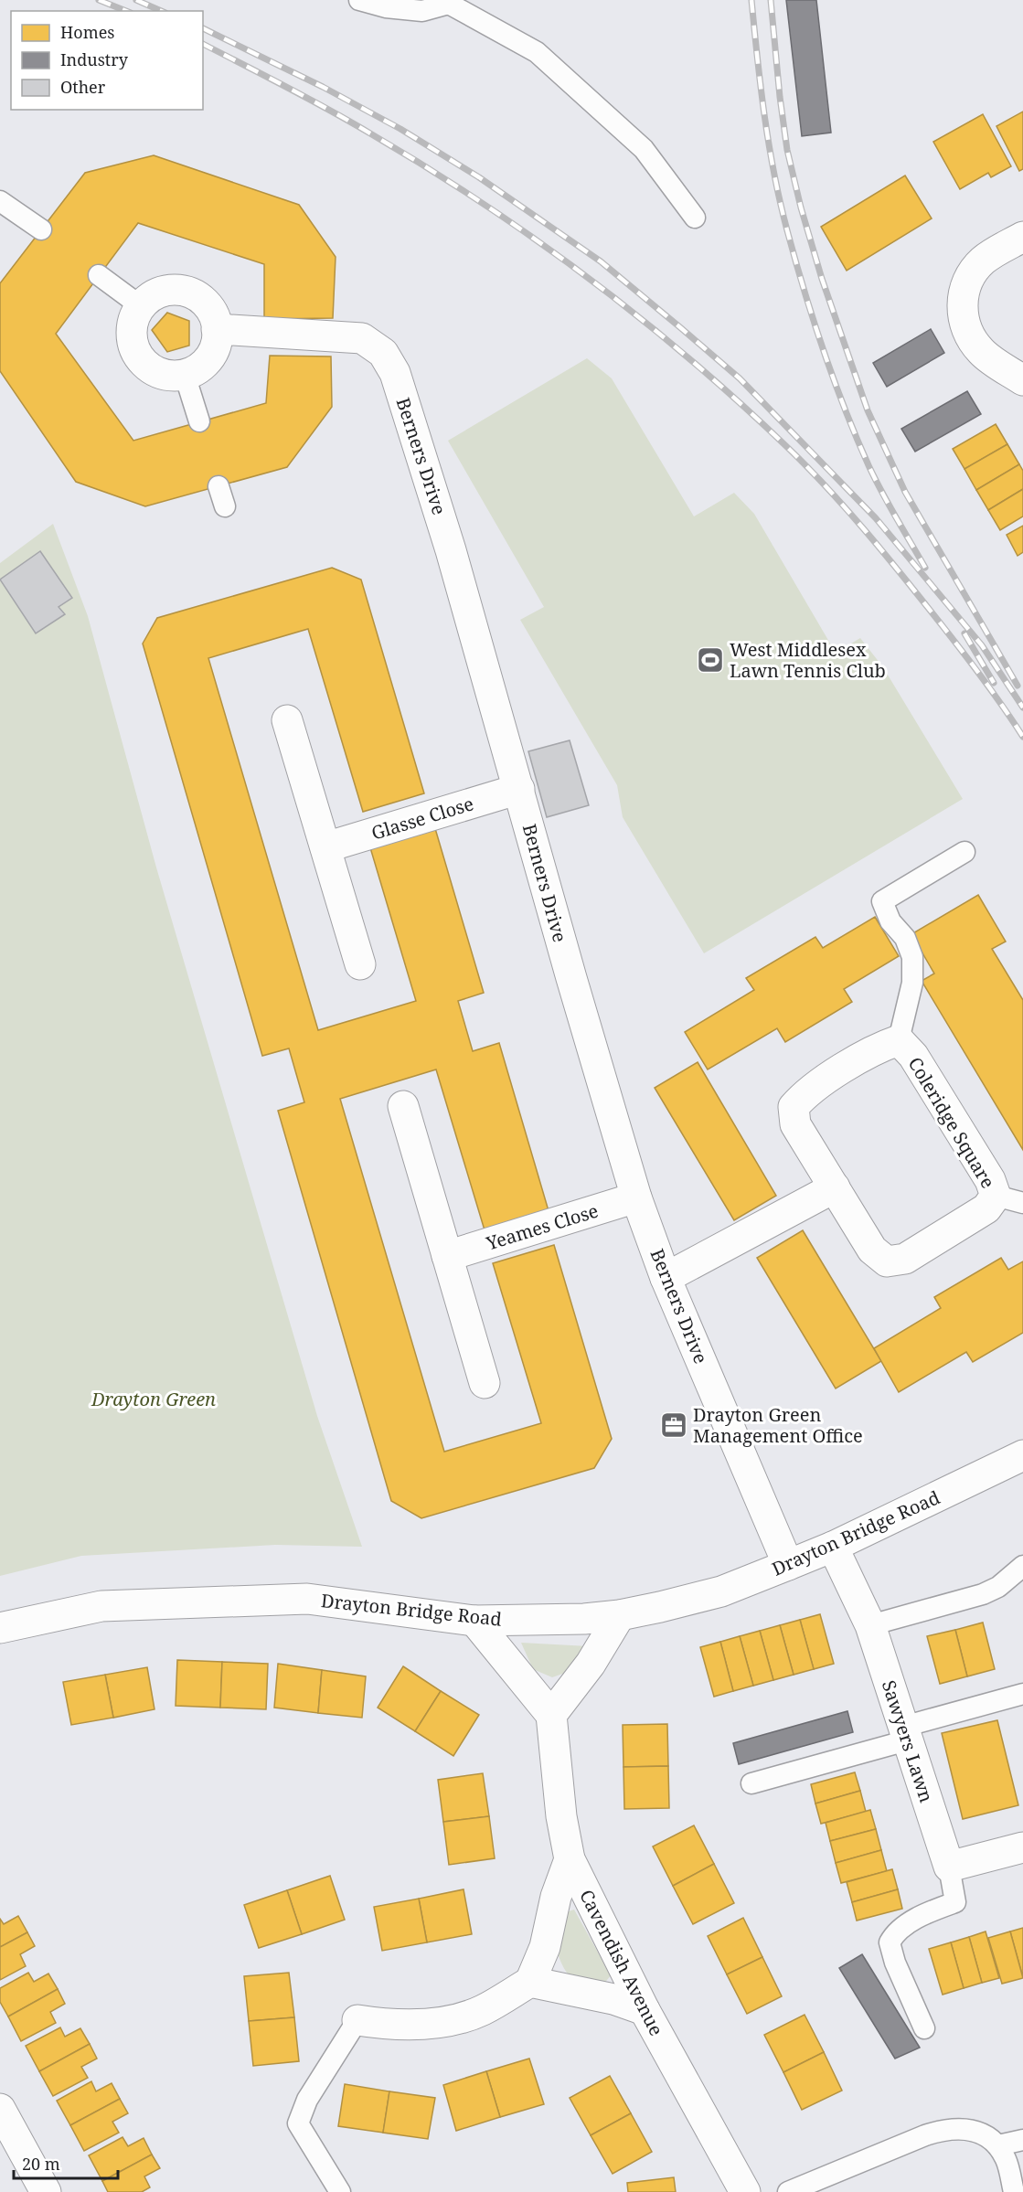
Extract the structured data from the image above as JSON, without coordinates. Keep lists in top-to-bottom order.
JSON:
{
  "streets": {
    "street": [
      "Berners Drive",
      "Glasse Close",
      "Coleridge Square",
      "Yeames Close",
      "Drayton Bridge Road",
      "Sawyers Lawn",
      "Cavendish Avenue"
    ]
  },
  "crossings": [
    ["Berners Drive", "Glasse Close"],
    ["Berners Drive", "Yeames Close"],
    ["Berners Drive", "Drayton Bridge Road"],
    ["Drayton Bridge Road", "Sawyers Lawn"]
  ],
  "parks": ["Drayton Green"],
  "places": {
    "sports": ["West Middlesex Lawn Tennis Club"],
    "office": ["Drayton Green Management Office"]
  },
  "legend": ["Homes", "Industry", "Other"],
  "scale_bar": "20 m"
}
